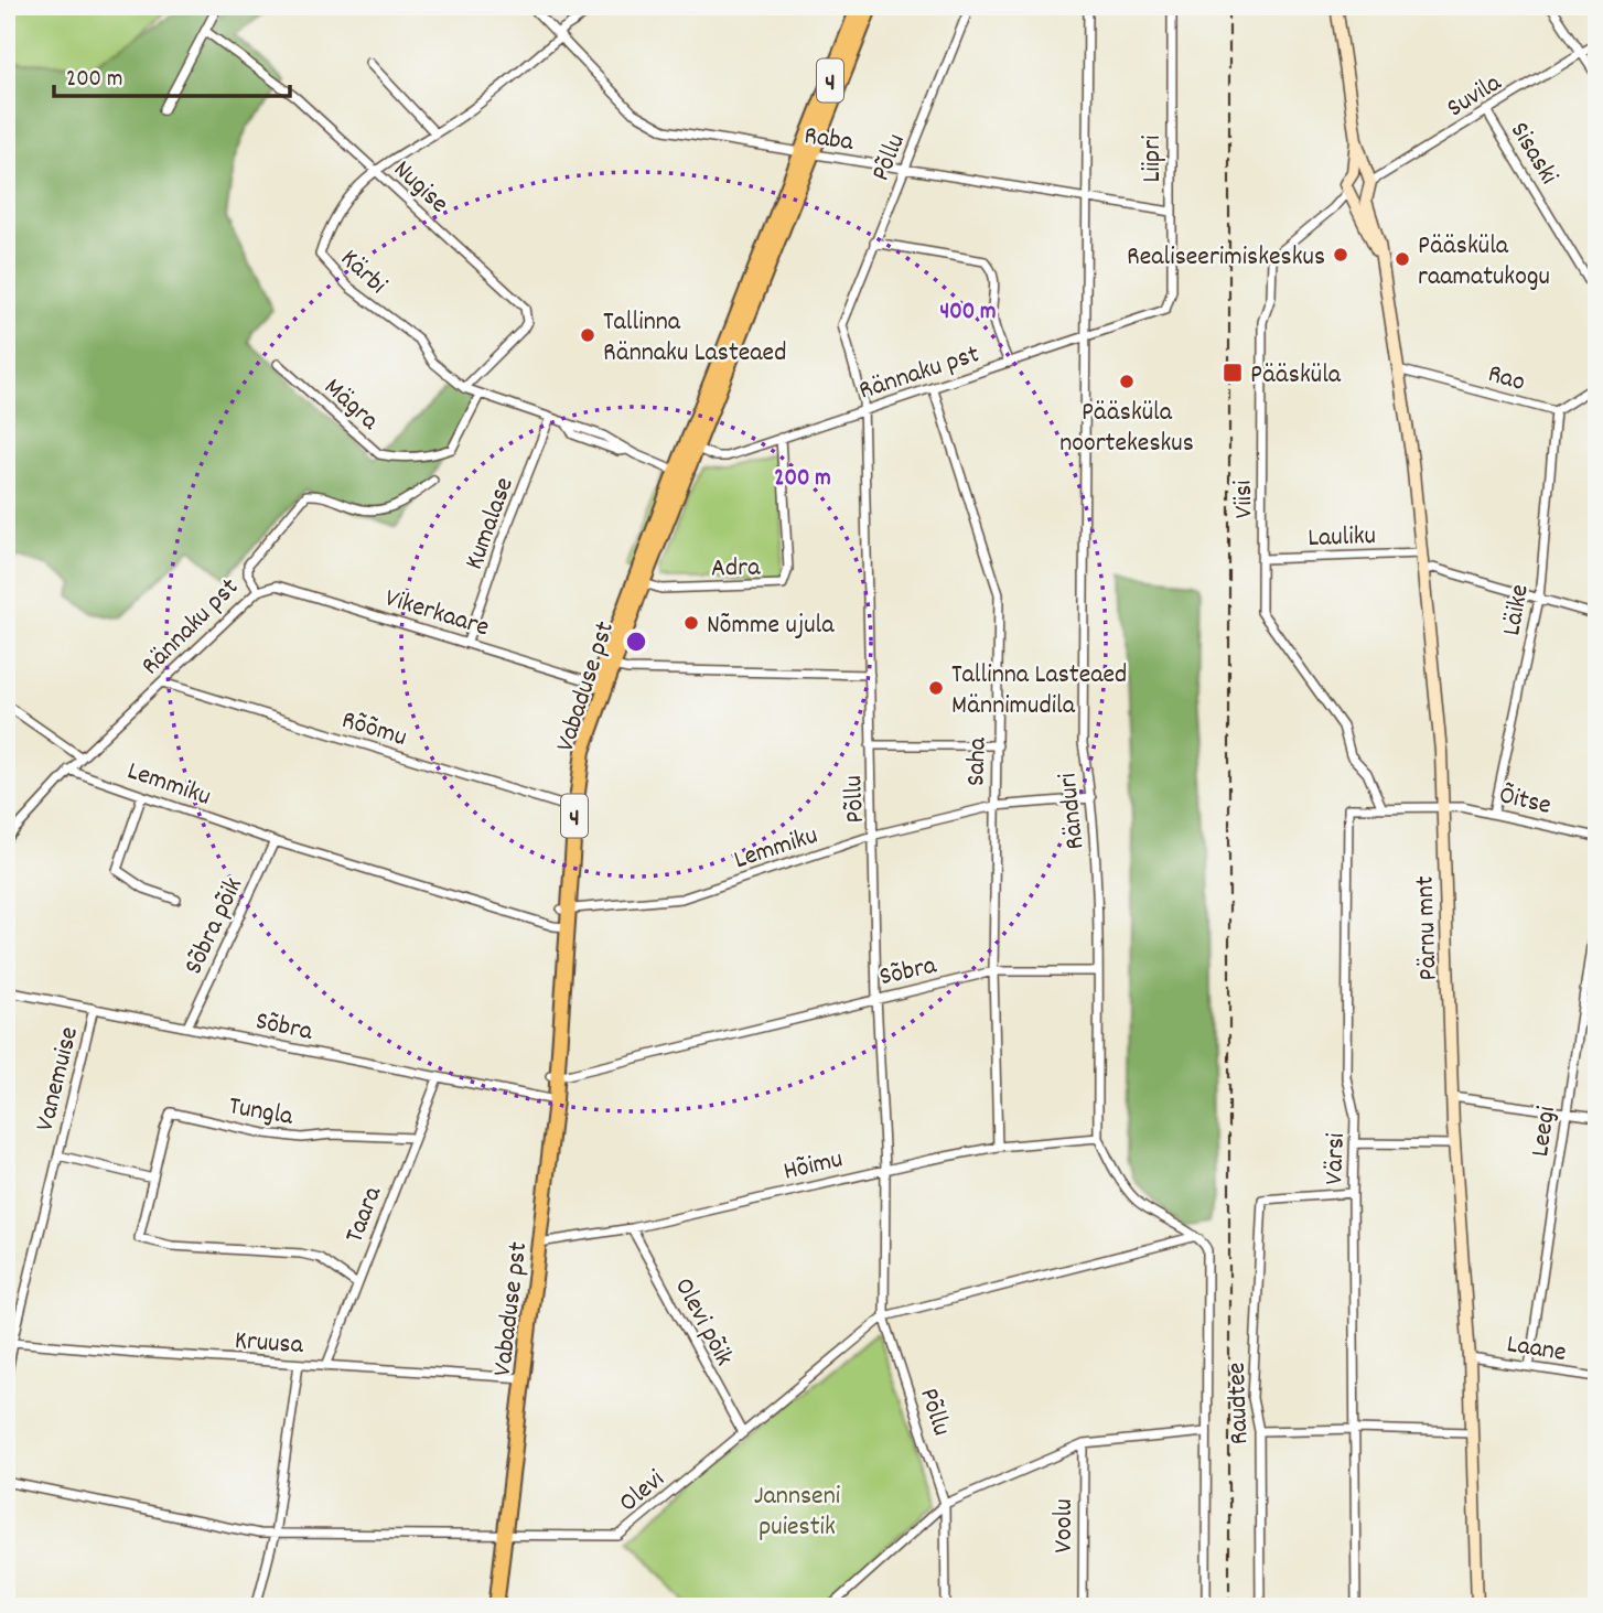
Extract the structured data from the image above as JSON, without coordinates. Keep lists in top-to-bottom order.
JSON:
{
  "streets": {
    "highway": ["4", "Vabaduse pst"],
    "main road": ["Pärnu mnt"],
    "street": [
      "Suvila",
      "Raba",
      "Sisaski",
      "Põllu",
      "Liipri",
      "Nugise",
      "Kärbi",
      "Rännaku pst",
      "Rao",
      "Mägra",
      "Viisi",
      "Kumalase",
      "Lauliku",
      "Adra",
      "Läike",
      "Vikerkaare",
      "Rõõmu",
      "Saha",
      "Lemmiku",
      "Õitse",
      "Ränduri",
      "Sõbra põik",
      "Sõbra",
      "Vanemuise",
      "Tungla",
      "Leegi",
      "Värsi",
      "Hõimu",
      "Taara",
      "Olevi põik",
      "Kruusa",
      "Laane",
      "Raudtee",
      "Olevi",
      "Voolu"
    ]
  },
  "crossings": [
    ["Suvila", "Sisaski"],
    ["Suvila", "Pärnu mnt"],
    ["Raba", "Põllu"],
    ["Raba", "Liipri"],
    ["Raba", "Kärbi"],
    ["Raba", "Vabaduse pst"],
    ["Põllu", "Rännaku pst"],
    ["Põllu", "Lemmiku"],
    ["Põllu", "Sõbra"],
    ["Põllu", "Hõimu"],
    ["Põllu", "Olevi"],
    ["Liipri", "Rännaku pst"],
    ["Nugise", "Kärbi"],
    ["Kärbi", "Mägra"],
    ["Rännaku pst", "Adra"],
    ["Rännaku pst", "Vikerkaare"],
    ["Rännaku pst", "Vabaduse pst"],
    ["Rännaku pst", "Rõõmu"],
    ["Rännaku pst", "Saha"],
    ["Rännaku pst", "Lemmiku"],
    ["Rännaku pst", "Ränduri"],
    ["Rao", "Läike"],
    ["Rao", "Pärnu mnt"],
    ["Viisi", "Lauliku"],
    ["Viisi", "Pärnu mnt"],
    ["Viisi", "Värsi"],
    ["Kumalase", "Vikerkaare"],
    ["Lauliku", "Pärnu mnt"],
    ["Adra", "Vabaduse pst"],
    ["Läike", "Õitse"],
    ["Vikerkaare", "Vabaduse pst"],
    ["Vabaduse pst", "Rõõmu"],
    ["Vabaduse pst", "Lemmiku"],
    ["Vabaduse pst", "Sõbra"],
    ["Vabaduse pst", "Hõimu"],
    ["Vabaduse pst", "Kruusa"],
    ["Vabaduse pst", "Olevi"],
    ["Saha", "Lemmiku"],
    ["Saha", "Sõbra"],
    ["Saha", "Hõimu"],
    ["Lemmiku", "Ränduri"],
    ["Lemmiku", "Sõbra põik"],
    ["Õitse", "Pärnu mnt"],
    ["Õitse", "Värsi"],
    ["Ränduri", "Sõbra"],
    ["Ränduri", "Hõimu"],
    ["Ränduri", "Raudtee"],
    ["Ränduri", "Olevi"],
    ["Sõbra põik", "Sõbra"],
    ["Pärnu mnt", "Värsi"],
    ["Pärnu mnt", "Laane"],
    ["Sõbra", "Vanemuise"],
    ["Sõbra", "Taara"],
    ["Vanemuise", "Kruusa"],
    ["Tungla", "Taara"],
    ["Leegi", "Laane"],
    ["Värsi", "Raudtee"],
    ["Hõimu", "Olevi põik"],
    ["Taara", "Kruusa"],
    ["Olevi põik", "Olevi"],
    ["Raudtee", "Olevi"]
  ],
  "parks": ["Jannseni puiestik"],
  "places": {
    "other": [
      "Realiseerimiskeskus",
      "Pääsküla raamatukogu",
      "Tallinna Rännaku Lasteaed",
      "Pääsküla noortekeskus",
      "Nõmme ujula",
      "Tallinna Lasteaed Männimudila"
    ],
    "transit": ["Pääsküla"]
  },
  "scale_bar": "200 m",
  "rings": ["400 m", "200 m"]
}
